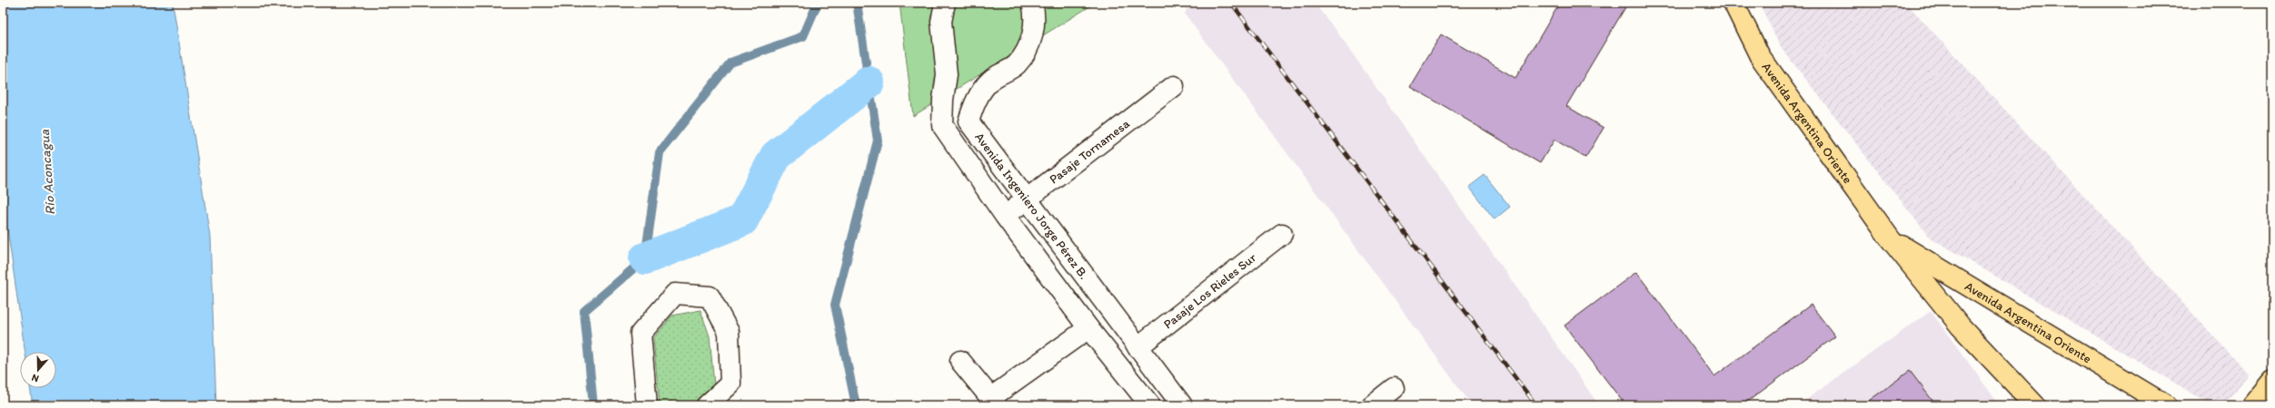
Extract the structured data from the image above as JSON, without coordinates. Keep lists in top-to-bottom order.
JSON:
{
  "streets": {
    "main road": ["Avenida Argentina Oriente"],
    "street": ["Pasaje Tornamesa", "Avenida Ingeniero Jorge Pérez B.", "Pasaje Los Rieles Sur"]
  },
  "crossings": [
    ["Pasaje Tornamesa", "Avenida Ingeniero Jorge Pérez B."],
    ["Avenida Ingeniero Jorge Pérez B.", "Pasaje Los Rieles Sur"]
  ],
  "water": ["Río Aconcagua"],
  "north": "bottom"
}
